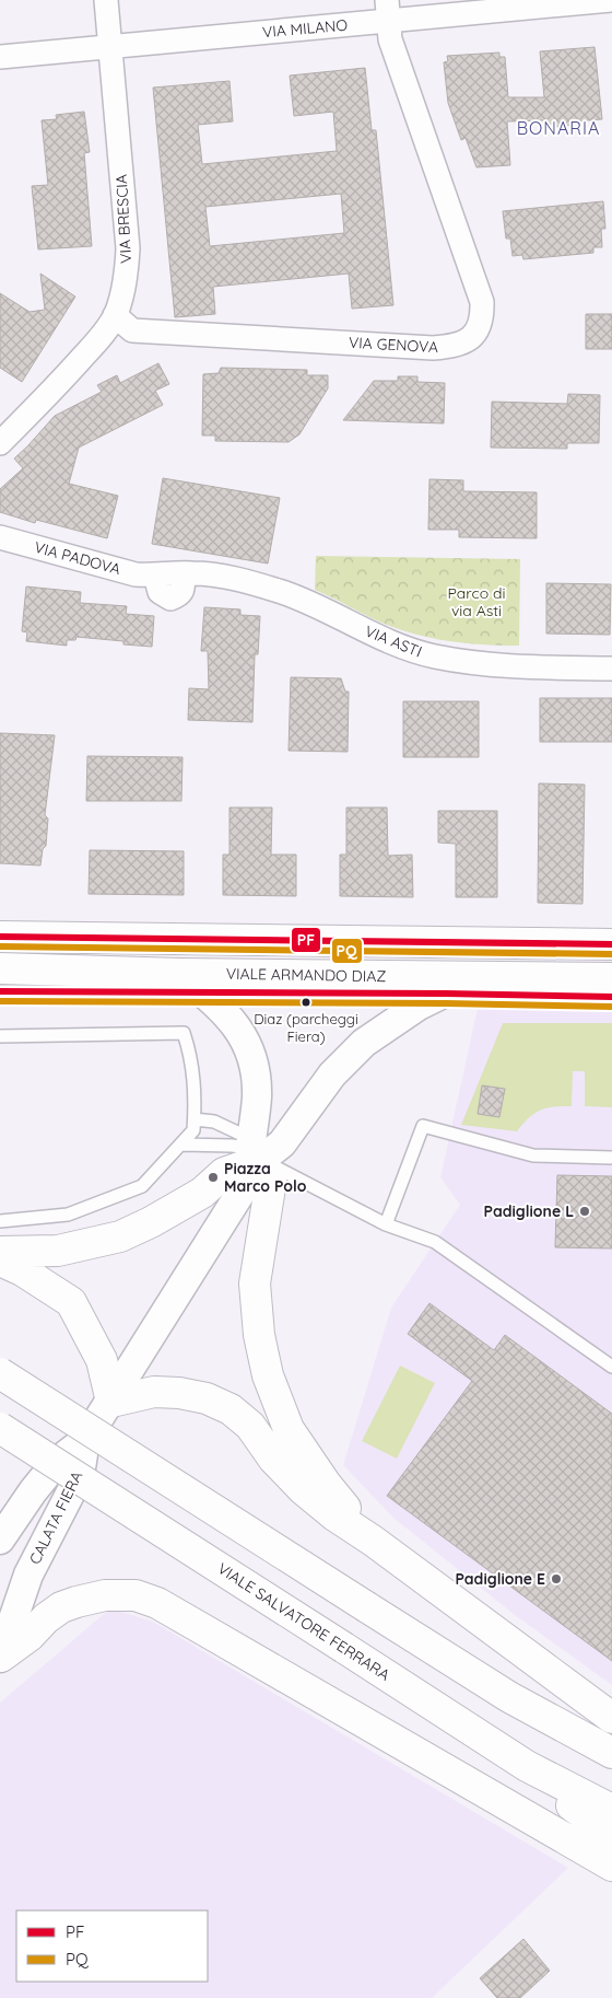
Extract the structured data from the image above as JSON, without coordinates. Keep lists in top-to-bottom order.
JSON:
{
  "streets": {
    "main road": ["VIALE ARMANDO DIAZ", "VIALE SALVATORE FERRARA"],
    "street": [
      "VIA MILANO",
      "VIA BRESCIA",
      "VIA GENOVA",
      "VIA PADOVA",
      "VIA ASTI",
      "CALATA FIERA"
    ]
  },
  "crossings": [
    ["VIA MILANO", "VIA BRESCIA"],
    ["VIA MILANO", "VIA GENOVA"],
    ["VIA BRESCIA", "VIA GENOVA"],
    ["VIA PADOVA", "VIA ASTI"]
  ],
  "districts": ["BONARIA"],
  "parks": ["Parco di via Asti"],
  "places": [
    "Diaz (parcheggi Fiera)",
    "Piazza Marco Polo",
    "Padiglione L",
    "Padiglione E"
  ],
  "lines": ["transit line PF", "transit line PQ"],
  "legend": ["PF", "PQ"]
}
